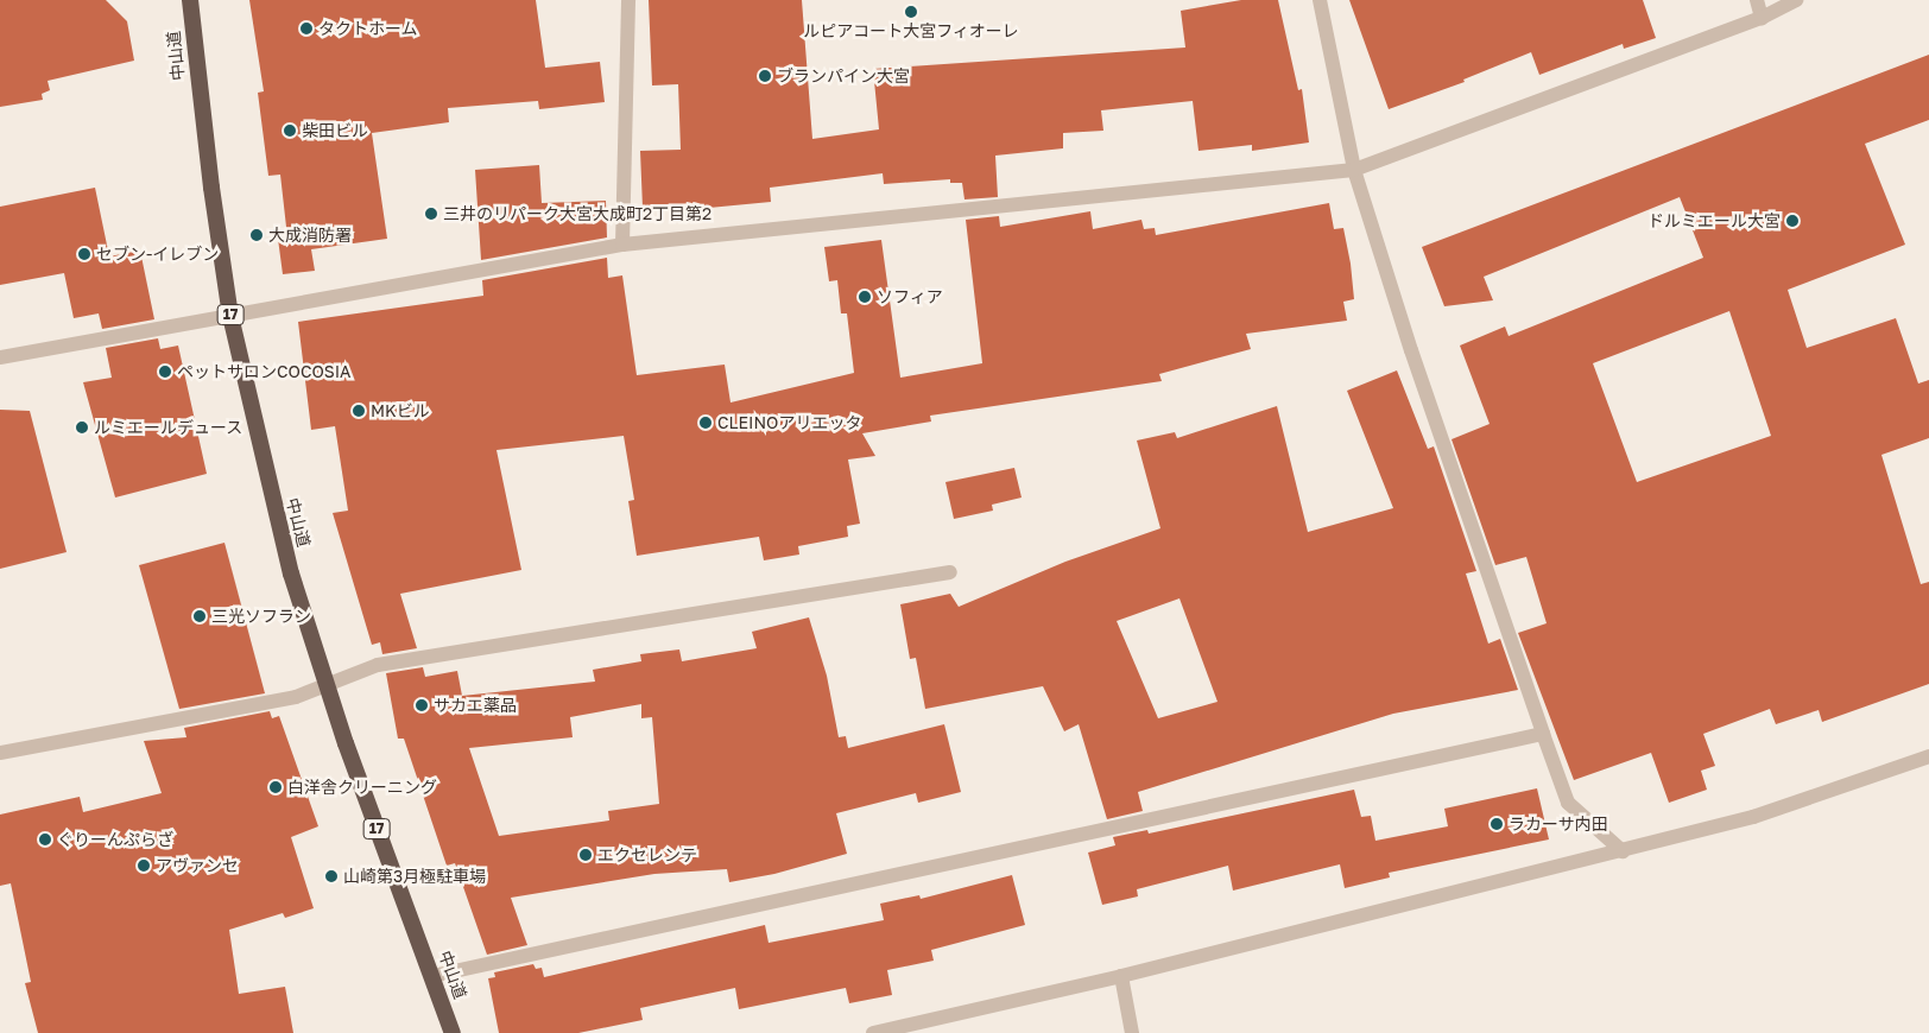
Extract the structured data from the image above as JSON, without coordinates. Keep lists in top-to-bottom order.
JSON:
{
  "streets": {
    "highway": ["中山道", "17"]
  },
  "places": [
    "ルピアコート大宮フィオーレ",
    "タクトホーム",
    "ブランパイン大宮",
    "柴田ビル",
    "三井のリパーク大宮大成町2丁目第2",
    "ドルミエール大宮",
    "大成消防署",
    "セブン-イレブン",
    "ソフィア",
    "ペットサロンCOCOSIA",
    "MKビル",
    "CLEINOアリエッタ",
    "ルミエールデュース",
    "三光ソフラン",
    "サカエ薬品",
    "白洋舎クリーニング",
    "ラカーサ内田",
    "ぐりーんぷらざ",
    "エクセレンテ",
    "アヴァンセ",
    "山崎第3月極駐車場"
  ]
}
